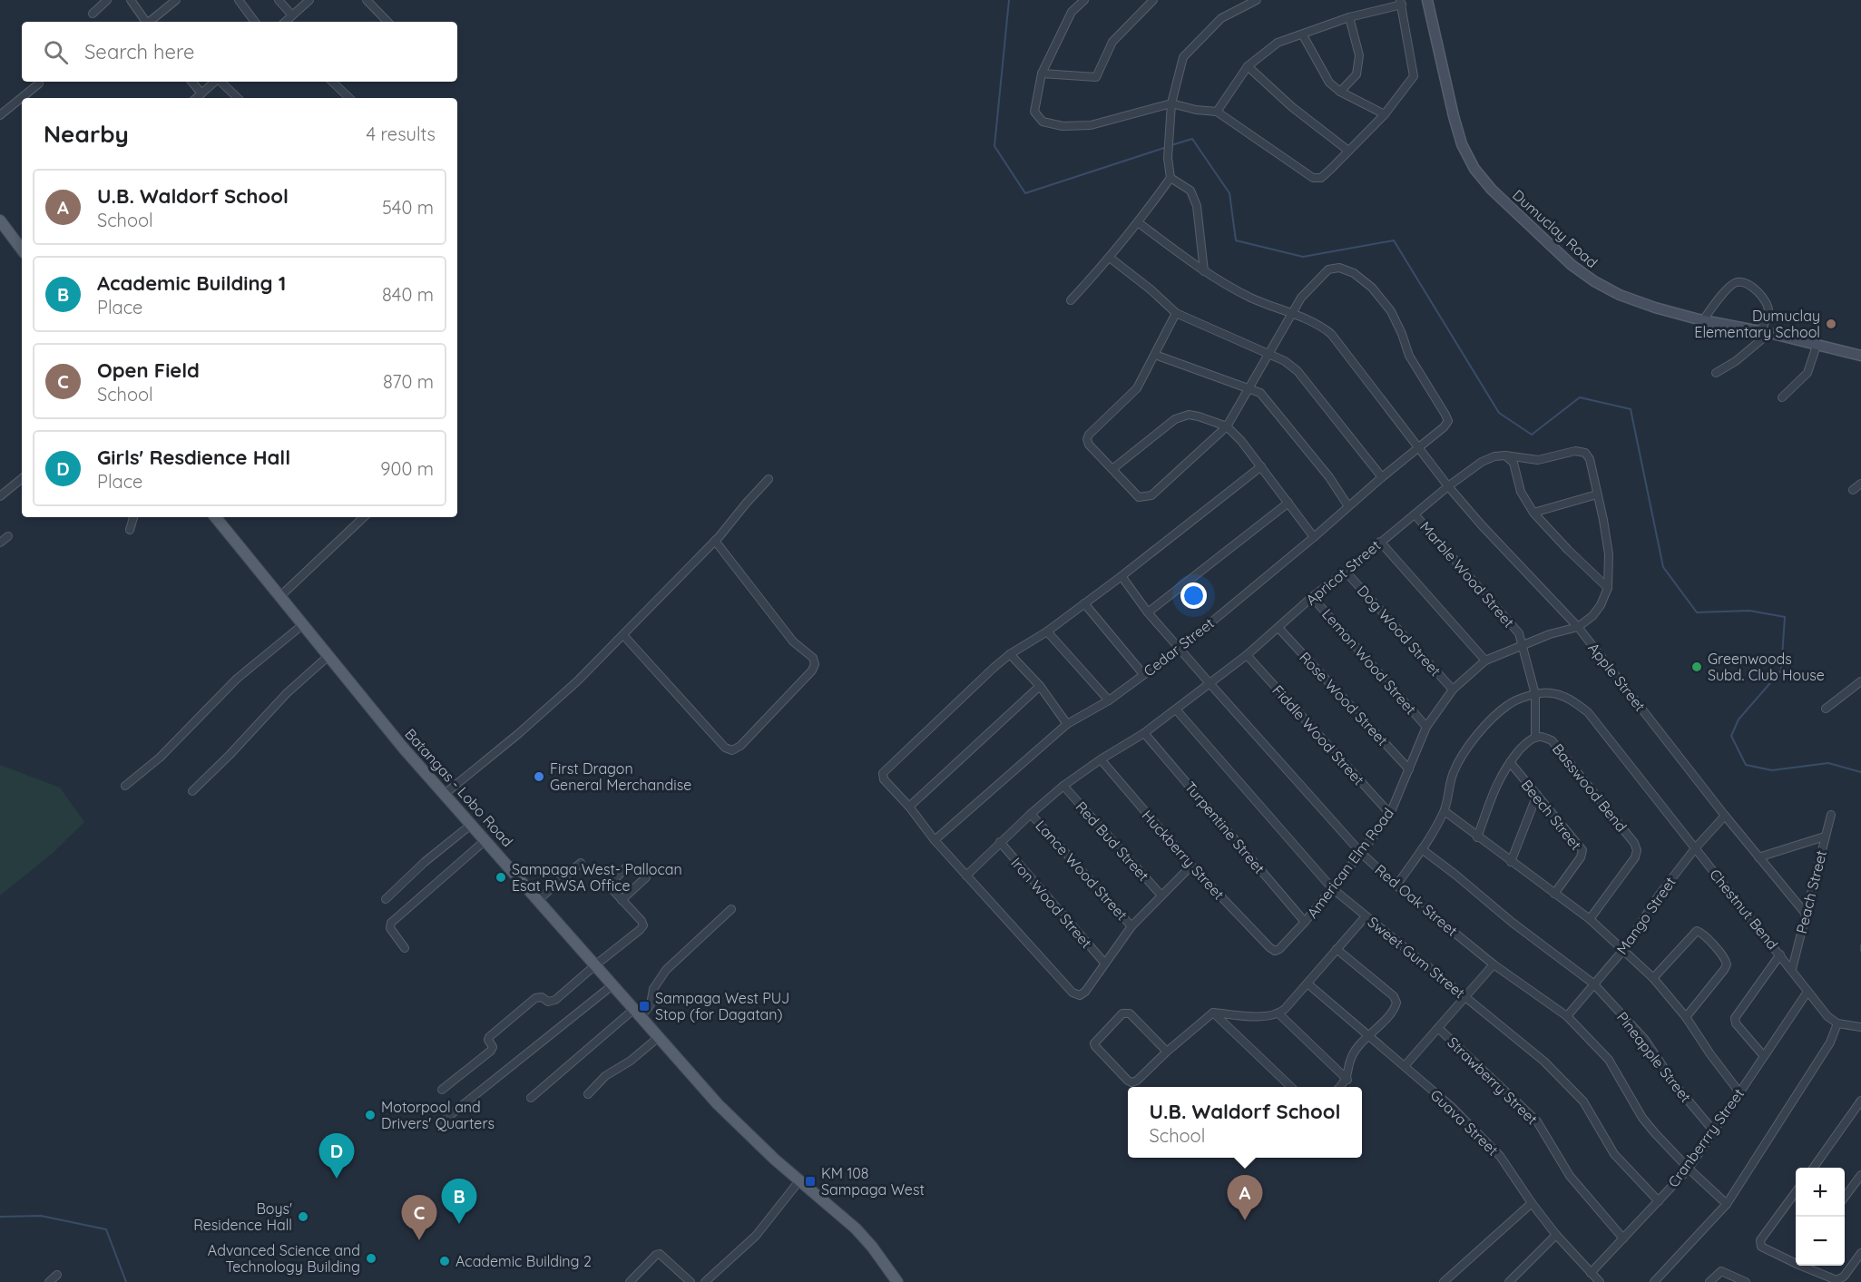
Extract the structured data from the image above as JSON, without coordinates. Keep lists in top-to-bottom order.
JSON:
{
  "streets": {
    "main road": ["Batangas - Lobo Road"],
    "street": [
      "Dumuclay Road",
      "Apricot Street",
      "Marble Wood Street",
      "Dog Wood Street",
      "Cedar Street",
      "Lemon Wood Street",
      "Apple Street",
      "Rose Wood Street",
      "Fiddle Wood Street",
      "Basswood Bend",
      "Beech Street",
      "Turpentine Street",
      "Red Bud Street",
      "Huckberry Street",
      "American Elm Road",
      "Lance Wood Street",
      "Peach Street",
      "Red Oak Street",
      "Iron Wood Street",
      "Chestnut Bend",
      "Mango Street",
      "Sweet Gum Street",
      "Pineapple Street",
      "Strawberry Street",
      "Guava Street",
      "Cranberrry Street"
    ]
  },
  "crossings": [
    ["Apricot Street", "Marble Wood Street"],
    ["Apricot Street", "Dog Wood Street"],
    ["Apricot Street", "Lemon Wood Street"],
    ["Apricot Street", "Apple Street"],
    ["Apricot Street", "Rose Wood Street"],
    ["Apricot Street", "Fiddle Wood Street"],
    ["Apricot Street", "Turpentine Street"],
    ["Apricot Street", "Red Bud Street"],
    ["Apricot Street", "Huckberry Street"],
    ["Apricot Street", "Lance Wood Street"],
    ["Apricot Street", "Red Oak Street"],
    ["Apricot Street", "Iron Wood Street"],
    ["Apricot Street", "Sweet Gum Street"],
    ["Marble Wood Street", "American Elm Road"],
    ["Dog Wood Street", "American Elm Road"],
    ["Cedar Street", "Apple Street"],
    ["Cedar Street", "Red Oak Street"],
    ["Lemon Wood Street", "American Elm Road"],
    ["Apple Street", "Peach Street"],
    ["Apple Street", "Mango Street"],
    ["Rose Wood Street", "American Elm Road"],
    ["Fiddle Wood Street", "American Elm Road"],
    ["Basswood Bend", "Beech Street"],
    ["Turpentine Street", "American Elm Road"],
    ["Huckberry Street", "American Elm Road"],
    ["American Elm Road", "Red Oak Street"],
    ["American Elm Road", "Sweet Gum Street"],
    ["Peach Street", "Chestnut Bend"],
    ["Red Oak Street", "Chestnut Bend"],
    ["Red Oak Street", "Mango Street"],
    ["Red Oak Street", "Cranberrry Street"],
    ["Chestnut Bend", "Mango Street"],
    ["Chestnut Bend", "Pineapple Street"],
    ["Chestnut Bend", "Cranberrry Street"],
    ["Mango Street", "Pineapple Street"],
    ["Sweet Gum Street", "Cranberrry Street"],
    ["Pineapple Street", "Cranberrry Street"],
    ["Strawberry Street", "Cranberrry Street"],
    ["Guava Street", "Cranberrry Street"]
  ],
  "places": {
    "other": [
      "Dumuclay Elementary School",
      "Greenwoods Subd. Club House",
      "First Dragon General Merchandise",
      "Sampaga West- Pallocan Esat RWSA Office",
      "Motorpool and Drivers' Quarters",
      "Boys' Residence Hall",
      "Advanced Science and Technology Building",
      "Academic Building 2"
    ],
    "transit": ["Sampaga West PUJ Stop (for Dagatan)", "KM 108 Sampaga West"]
  },
  "page": {
    "search": "Search here",
    "heading": ["Nearby", "4 results"],
    "list": [
      {
        "mark": "A",
        "name": "U.B. Waldorf School",
        "note": "School",
        "value": "540 m"
      },
      {
        "mark": "B",
        "name": "Academic Building 1",
        "note": "Place",
        "value": "840 m"
      },
      {
        "mark": "C",
        "name": "Open Field",
        "note": "School",
        "value": "870 m"
      },
      {
        "mark": "D",
        "name": "Girls' Resdience Hall",
        "note": "Place",
        "value": "900 m"
      }
    ],
    "popup": ["U.B. Waldorf School", "School"],
    "pins": [
      "D",
      "A",
      "B",
      "C"
    ],
    "map_buttons": ["+", "−"]
  }
}
